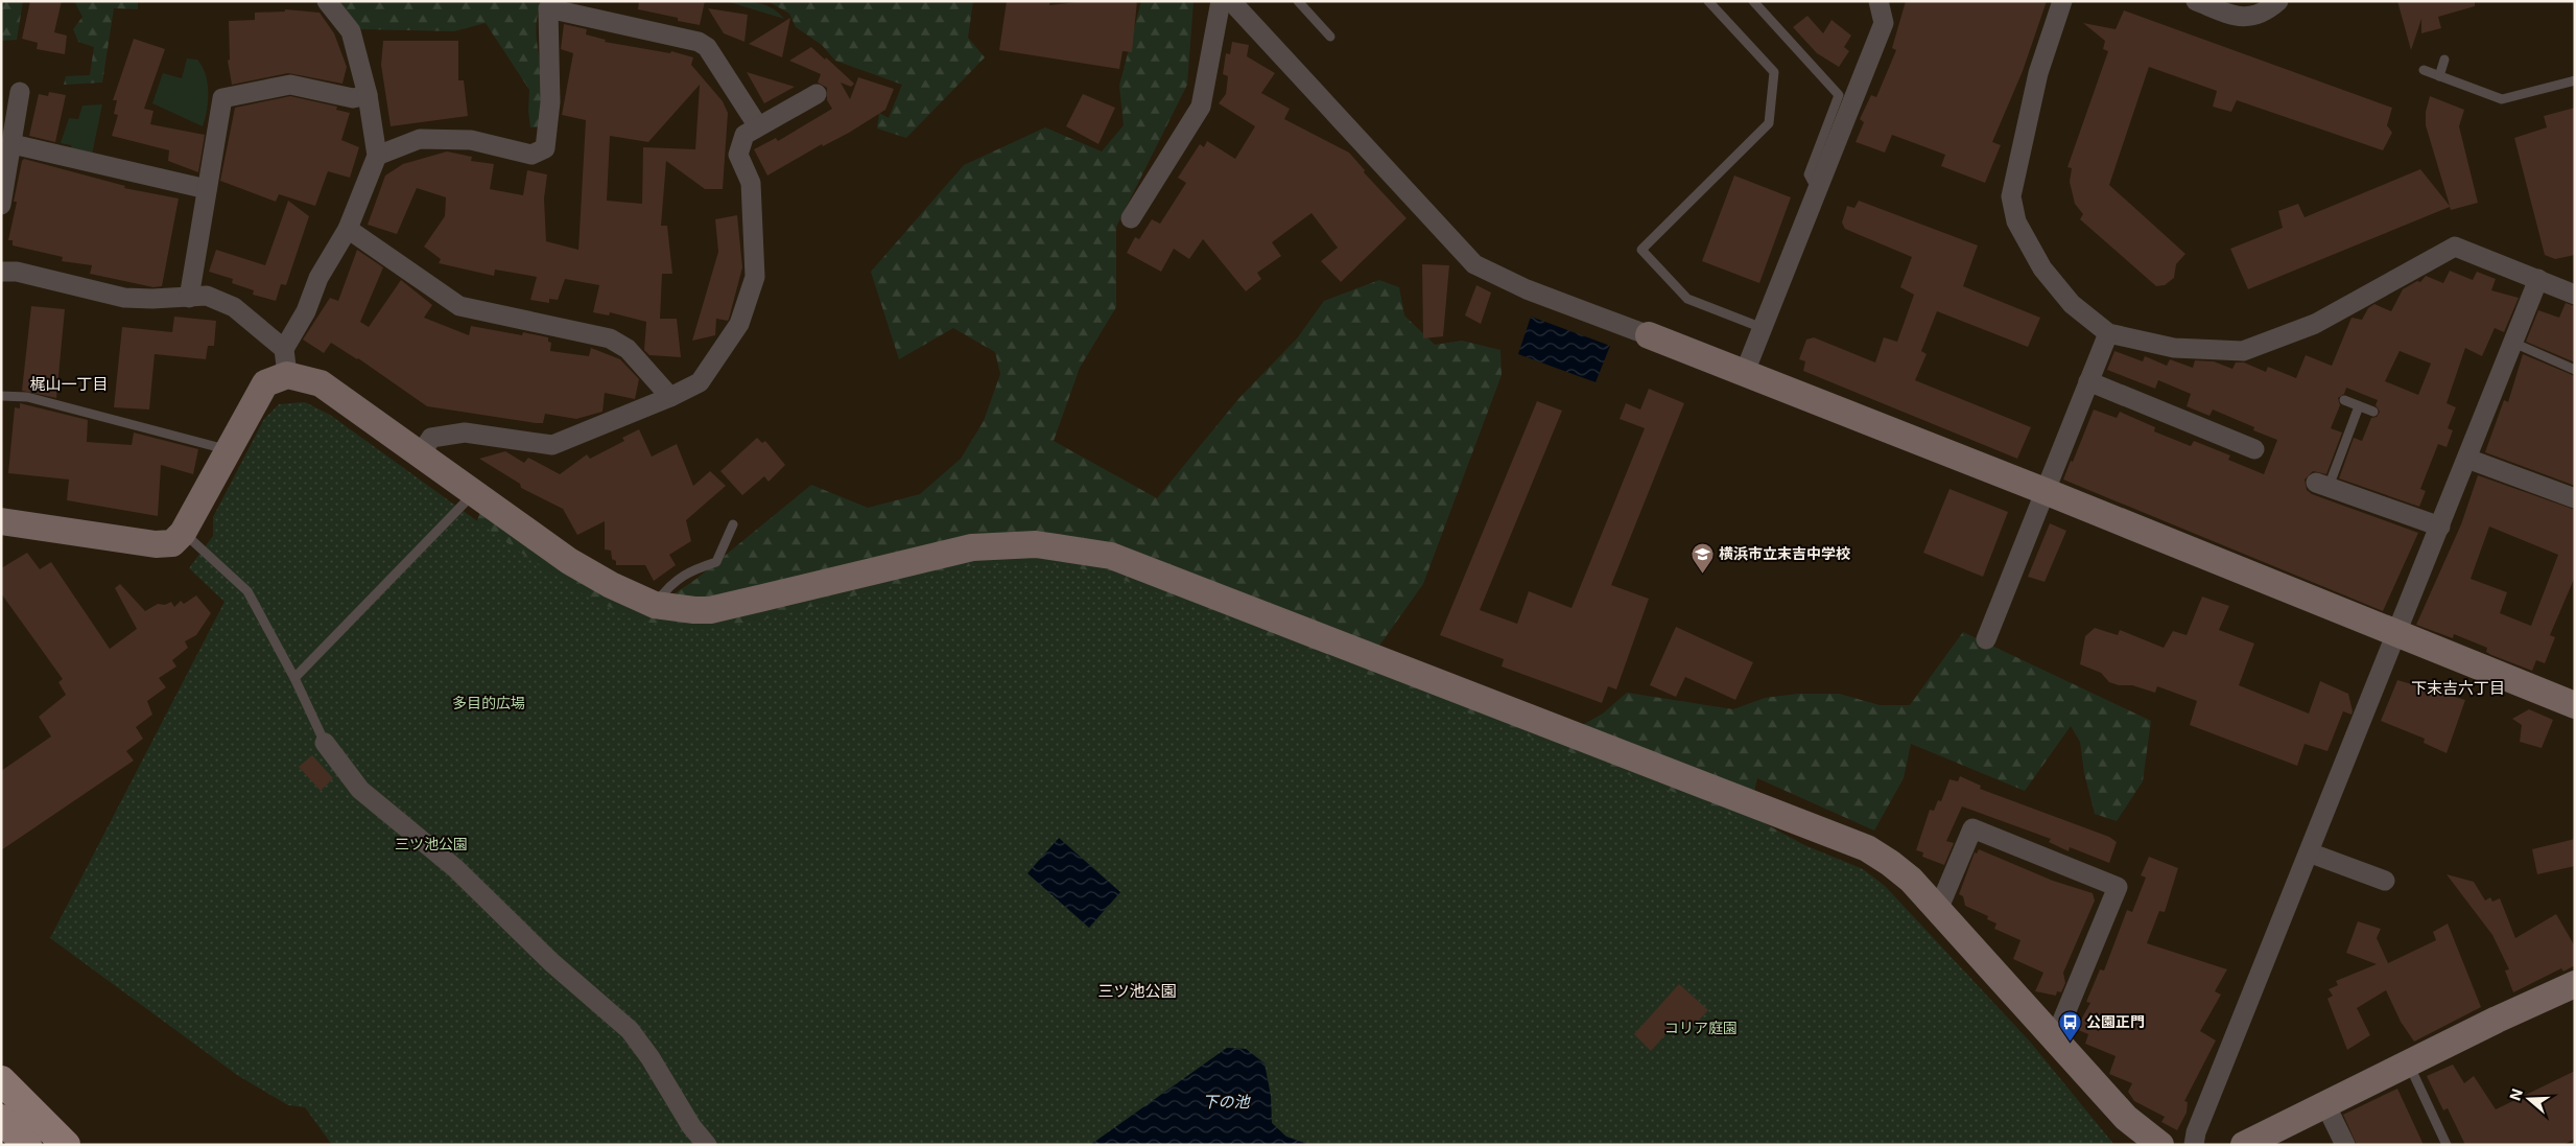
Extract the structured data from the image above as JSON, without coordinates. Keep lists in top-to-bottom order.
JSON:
{
  "districts": ["梶山一丁目", "下末吉六丁目", "三ツ池公園"],
  "water": ["下の池"],
  "parks": ["多目的広場", "三ツ池公園", "コリア庭園"],
  "places": {
    "school or university": ["横浜市立末吉中学校"],
    "bus stop": ["公園正門"]
  },
  "north": "left"
}
